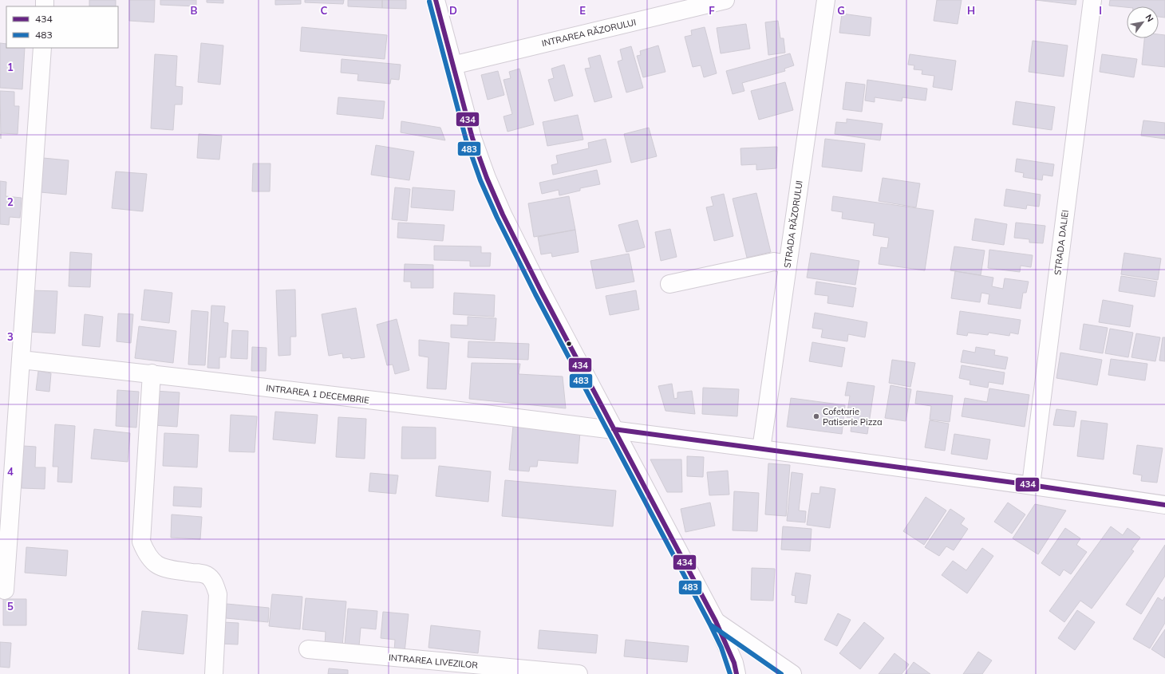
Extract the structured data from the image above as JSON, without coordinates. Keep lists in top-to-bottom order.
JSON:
{
  "streets": {
    "street": [
      "INTRAREA RĂZORULUI",
      "STRADA RĂZORULUI",
      "STRADA DALIEI",
      "INTRAREA 1 DECEMBRIE",
      "INTRAREA LIVEZILOR"
    ]
  },
  "crossings": [
    ["STRADA RĂZORULUI", "INTRAREA 1 DECEMBRIE"],
    ["STRADA DALIEI", "INTRAREA 1 DECEMBRIE"]
  ],
  "places": ["Cofetarie Patiserie Pizza"],
  "lines": ["transit line 434", "transit line 483"],
  "legend": ["434", "483"],
  "north": "top right",
  "grid": {
    "columns": [
      "B",
      "C",
      "D",
      "E",
      "F",
      "G",
      "H",
      "I"
    ],
    "rows": [
      "1",
      "2",
      "3",
      "4",
      "5"
    ]
  }
}
